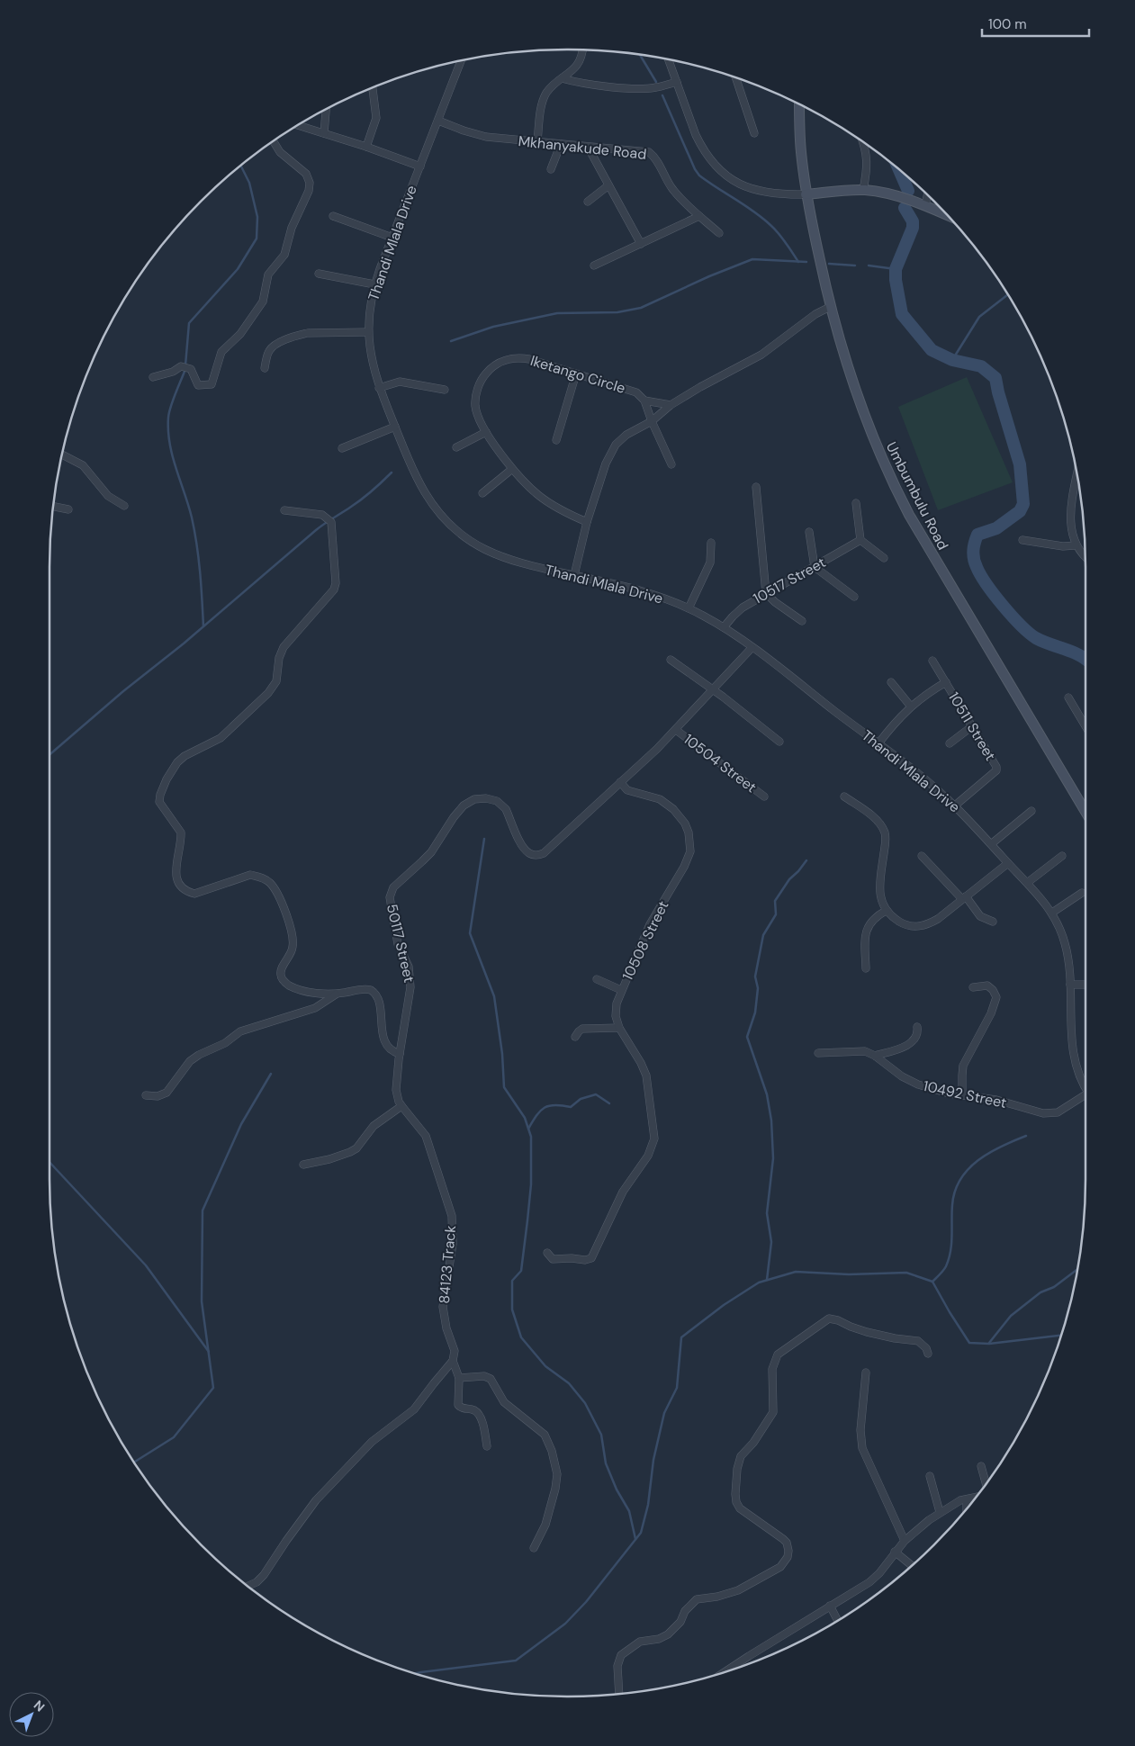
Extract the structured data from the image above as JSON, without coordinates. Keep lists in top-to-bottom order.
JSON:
{
  "streets": {
    "main road": ["Umbumbulu Road"],
    "street": [
      "Mkhanyakude Road",
      "Thandi Mlala Drive",
      "Iketango Circle",
      "10517 Street",
      "10511 Street",
      "10504 Street",
      "10508 Street",
      "50117 Street",
      "10492 Street",
      "84123 Track"
    ]
  },
  "crossings": [
    ["Mkhanyakude Road", "Thandi Mlala Drive"],
    ["Thandi Mlala Drive", "10517 Street"],
    ["Thandi Mlala Drive", "10511 Street"],
    ["10508 Street", "50117 Street"],
    ["50117 Street", "84123 Track"]
  ],
  "scale_bar": "100 m",
  "north": "top right"
}
